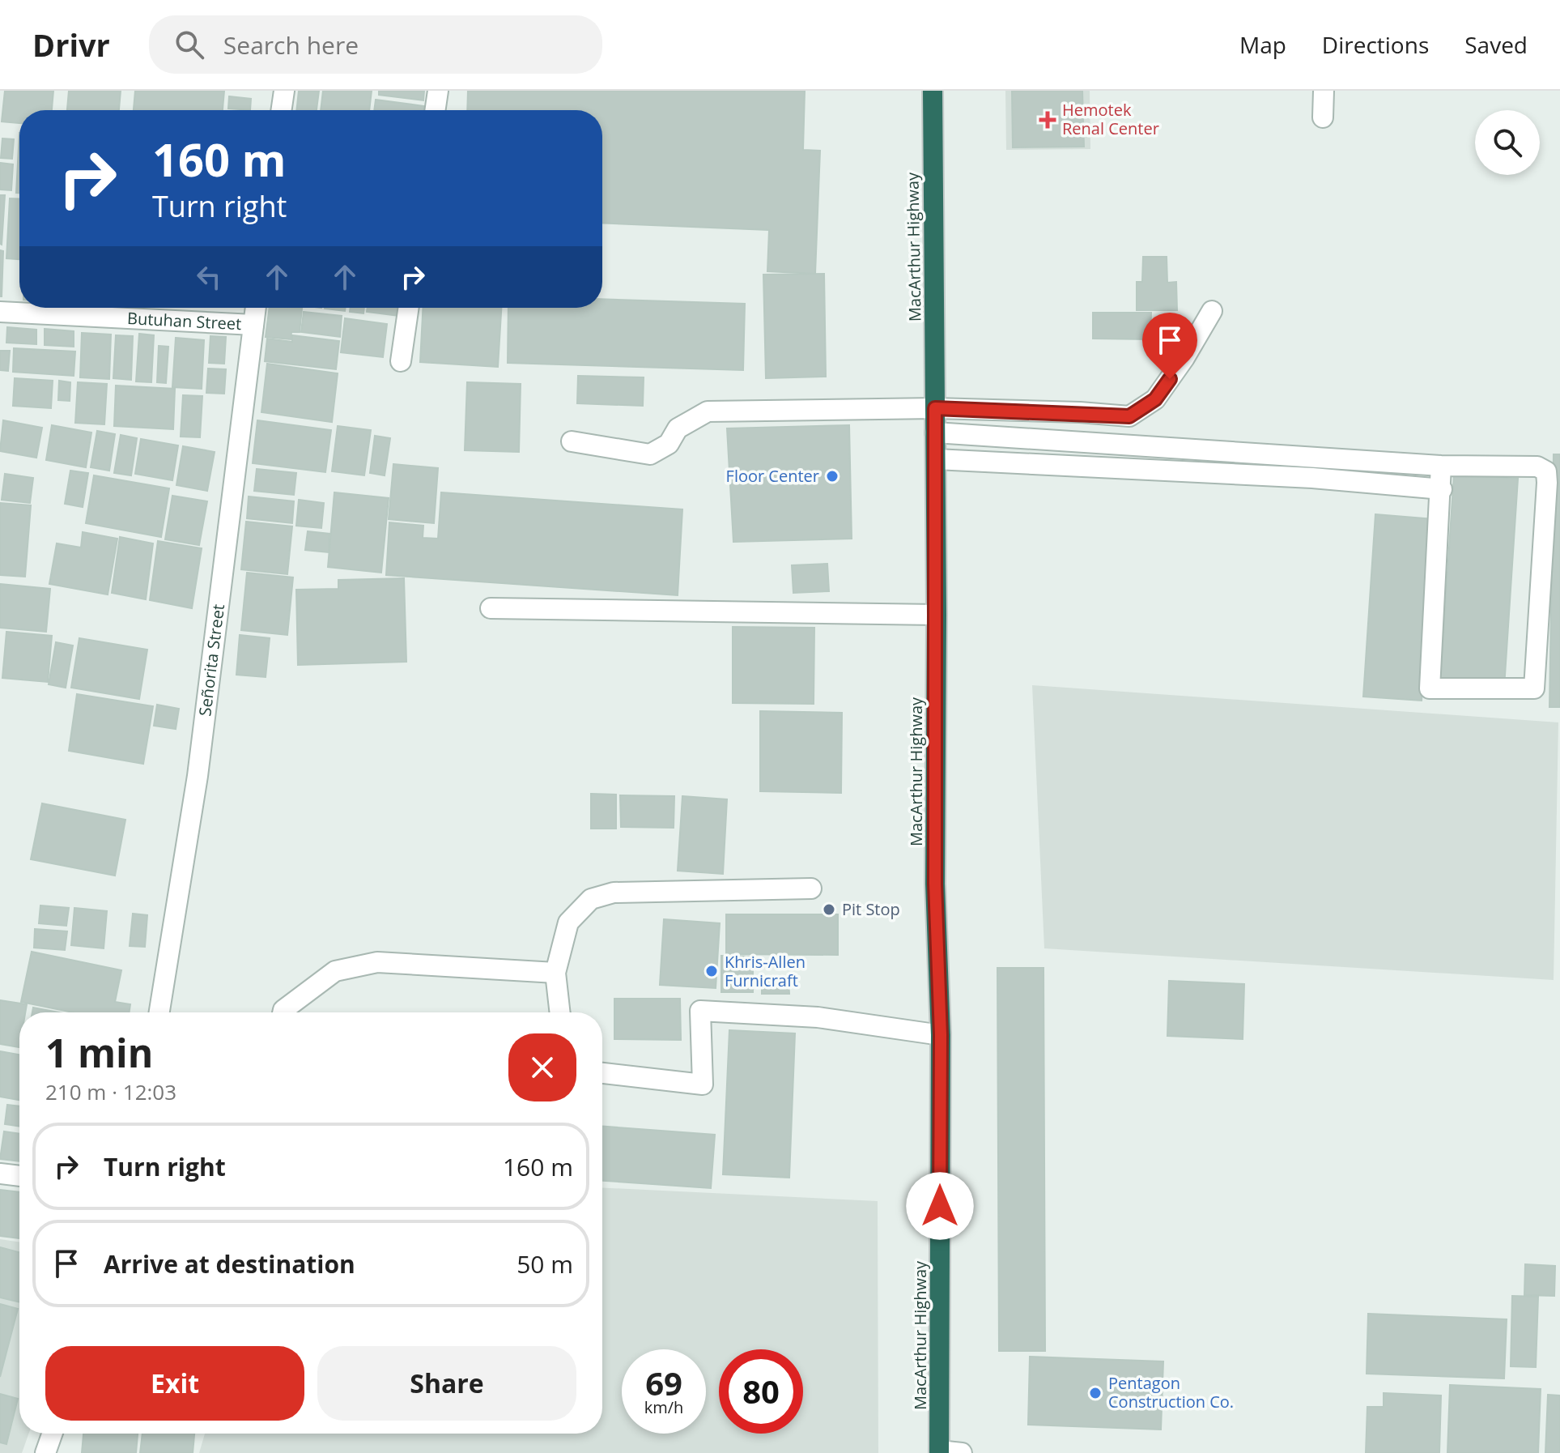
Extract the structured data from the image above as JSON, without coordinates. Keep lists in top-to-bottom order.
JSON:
{
  "streets": {
    "highway": ["MacArthur Highway"],
    "street": ["Butuhan Street", "Señorita Street"]
  },
  "crossings": [
    ["Butuhan Street", "Señorita Street"]
  ],
  "places": {
    "health": ["Hemotek Renal Center"],
    "other": [
      "Floor Center",
      "Pit Stop",
      "Khris-Allen Furnicraft",
      "Pentagon Construction Co."
    ]
  },
  "page": {
    "header": "Drivr",
    "search": "Search here",
    "nav": ["Map", "Directions", "Saved"],
    "turn": ["160 m", "Turn right"],
    "heading": ["1 min", "210 m · 12:03"],
    "list": [
      {
        "name": "Turn right",
        "value": "160 m"
      },
      {
        "name": "Arrive at destination",
        "value": "50 m"
      }
    ],
    "buttons": ["Exit", "Share"],
    "speed": "69 km/h",
    "limit": "80"
  }
}
